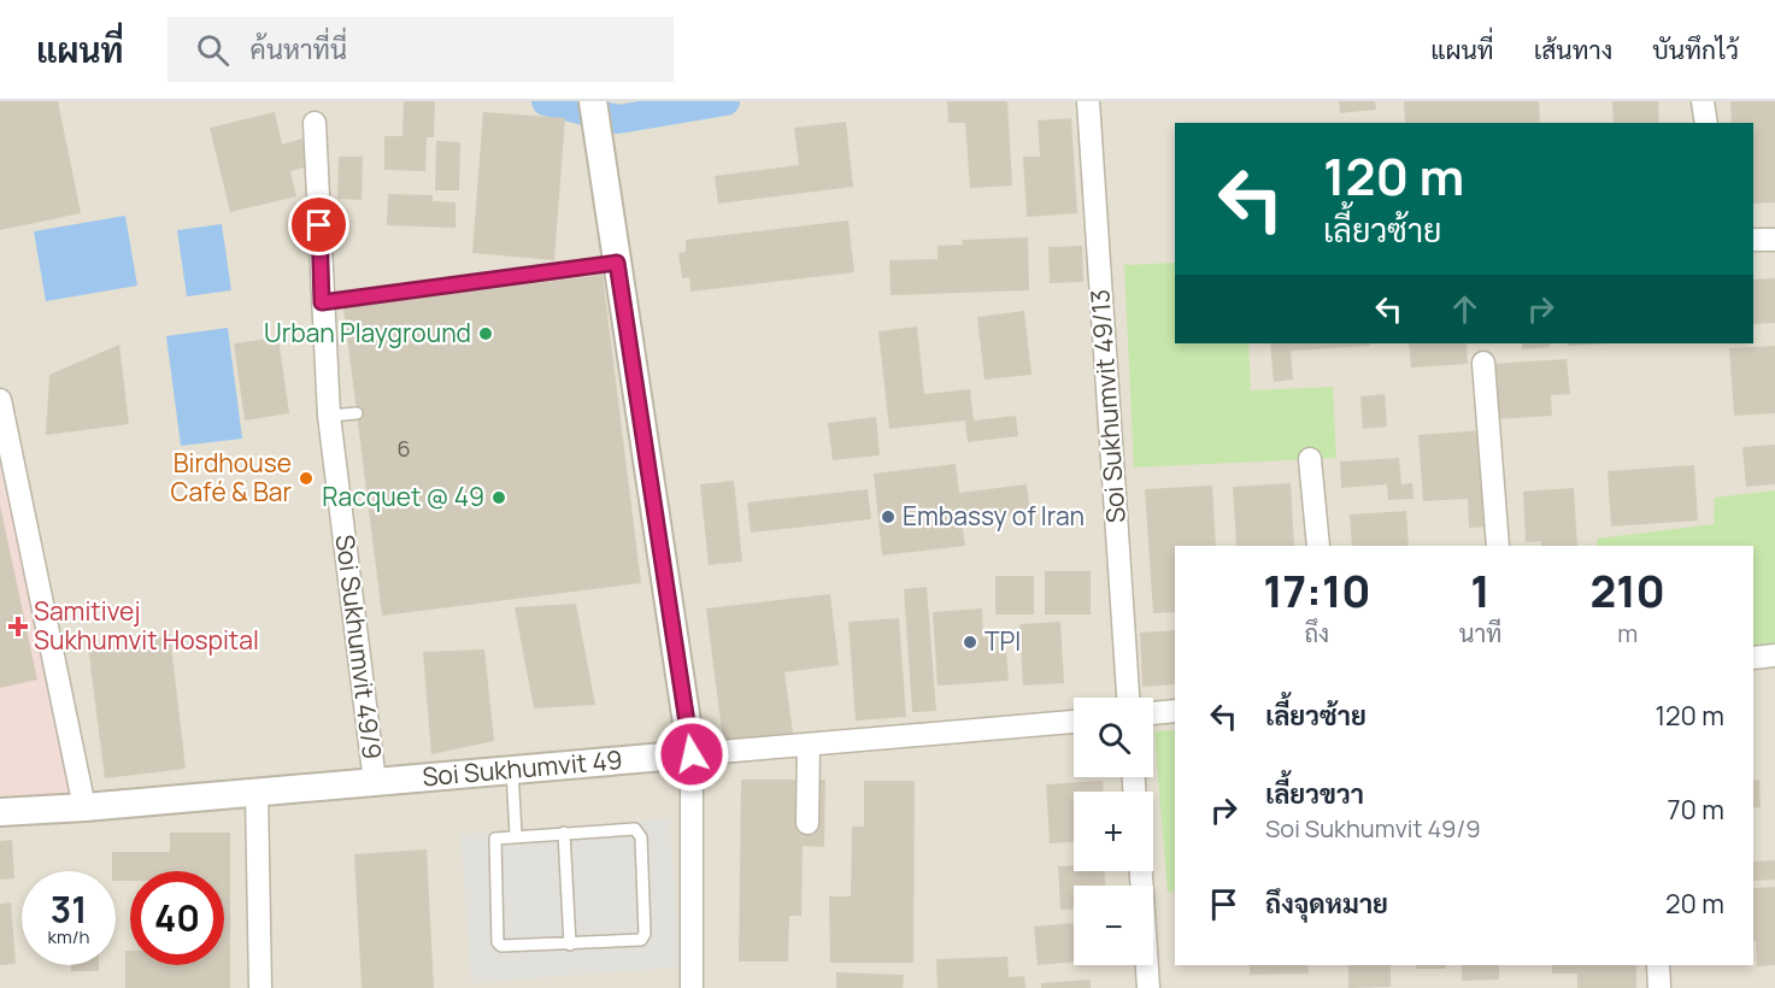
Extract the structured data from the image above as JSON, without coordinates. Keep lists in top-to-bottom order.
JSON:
{
  "streets": {
    "street": ["Soi Sukhumvit 49/13", "Soi Sukhumvit 49/9", "Soi Sukhumvit 49"]
  },
  "crossings": [
    ["Soi Sukhumvit 49/9", "Soi Sukhumvit 49"]
  ],
  "places": {
    "other": [
      "Urban Playground",
      "Birdhouse Café & Bar",
      "Racquet @ 49",
      "Embassy of Iran",
      "TPI"
    ],
    "health": ["Samitivej Sukhumvit Hospital"]
  },
  "house_numbers": ["6"],
  "page": {
    "header": "แผนที่",
    "search": "ค้นหาที่นี่",
    "nav": ["แผนที่", "เส้นทาง", "บันทึกไว้"],
    "turn": ["120 m", "เลี้ยวซ้าย"],
    "eta": [
      "17:10",
      "ถึง",
      "1",
      "นาที",
      "210",
      "m"
    ],
    "list": [
      {
        "name": "เลี้ยวซ้าย",
        "value": "120 m"
      },
      {
        "name": "เลี้ยวขวา",
        "note": "Soi Sukhumvit 49/9",
        "value": "70 m"
      },
      {
        "name": "ถึงจุดหมาย",
        "value": "20 m"
      }
    ],
    "map_buttons": ["+", "−"],
    "speed": "31 km/h",
    "limit": "40"
  }
}
